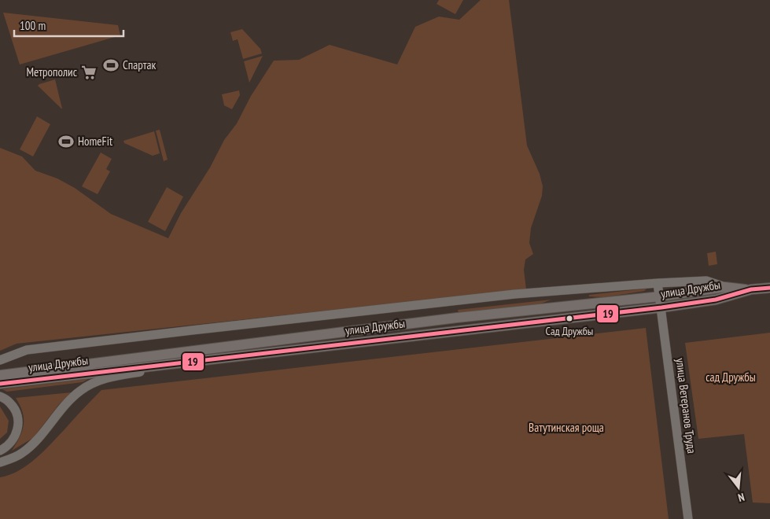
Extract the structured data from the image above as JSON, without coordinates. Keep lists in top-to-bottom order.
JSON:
{
  "streets": {
    "main road": ["улица Дружбы", "улица Ветеранов Труда"]
  },
  "crossings": [
    ["улица Дружбы", "улица Ветеранов Труда"]
  ],
  "parks": ["сад Дружбы", "Ватутинская роща"],
  "places": {
    "sports": ["Спартак", "HomeFit"],
    "supermarket": ["Метрополис"],
    "other": ["Сад Дружбы"]
  },
  "lines": ["transit line 19"],
  "scale_bar": "100 m",
  "north": "bottom"
}
